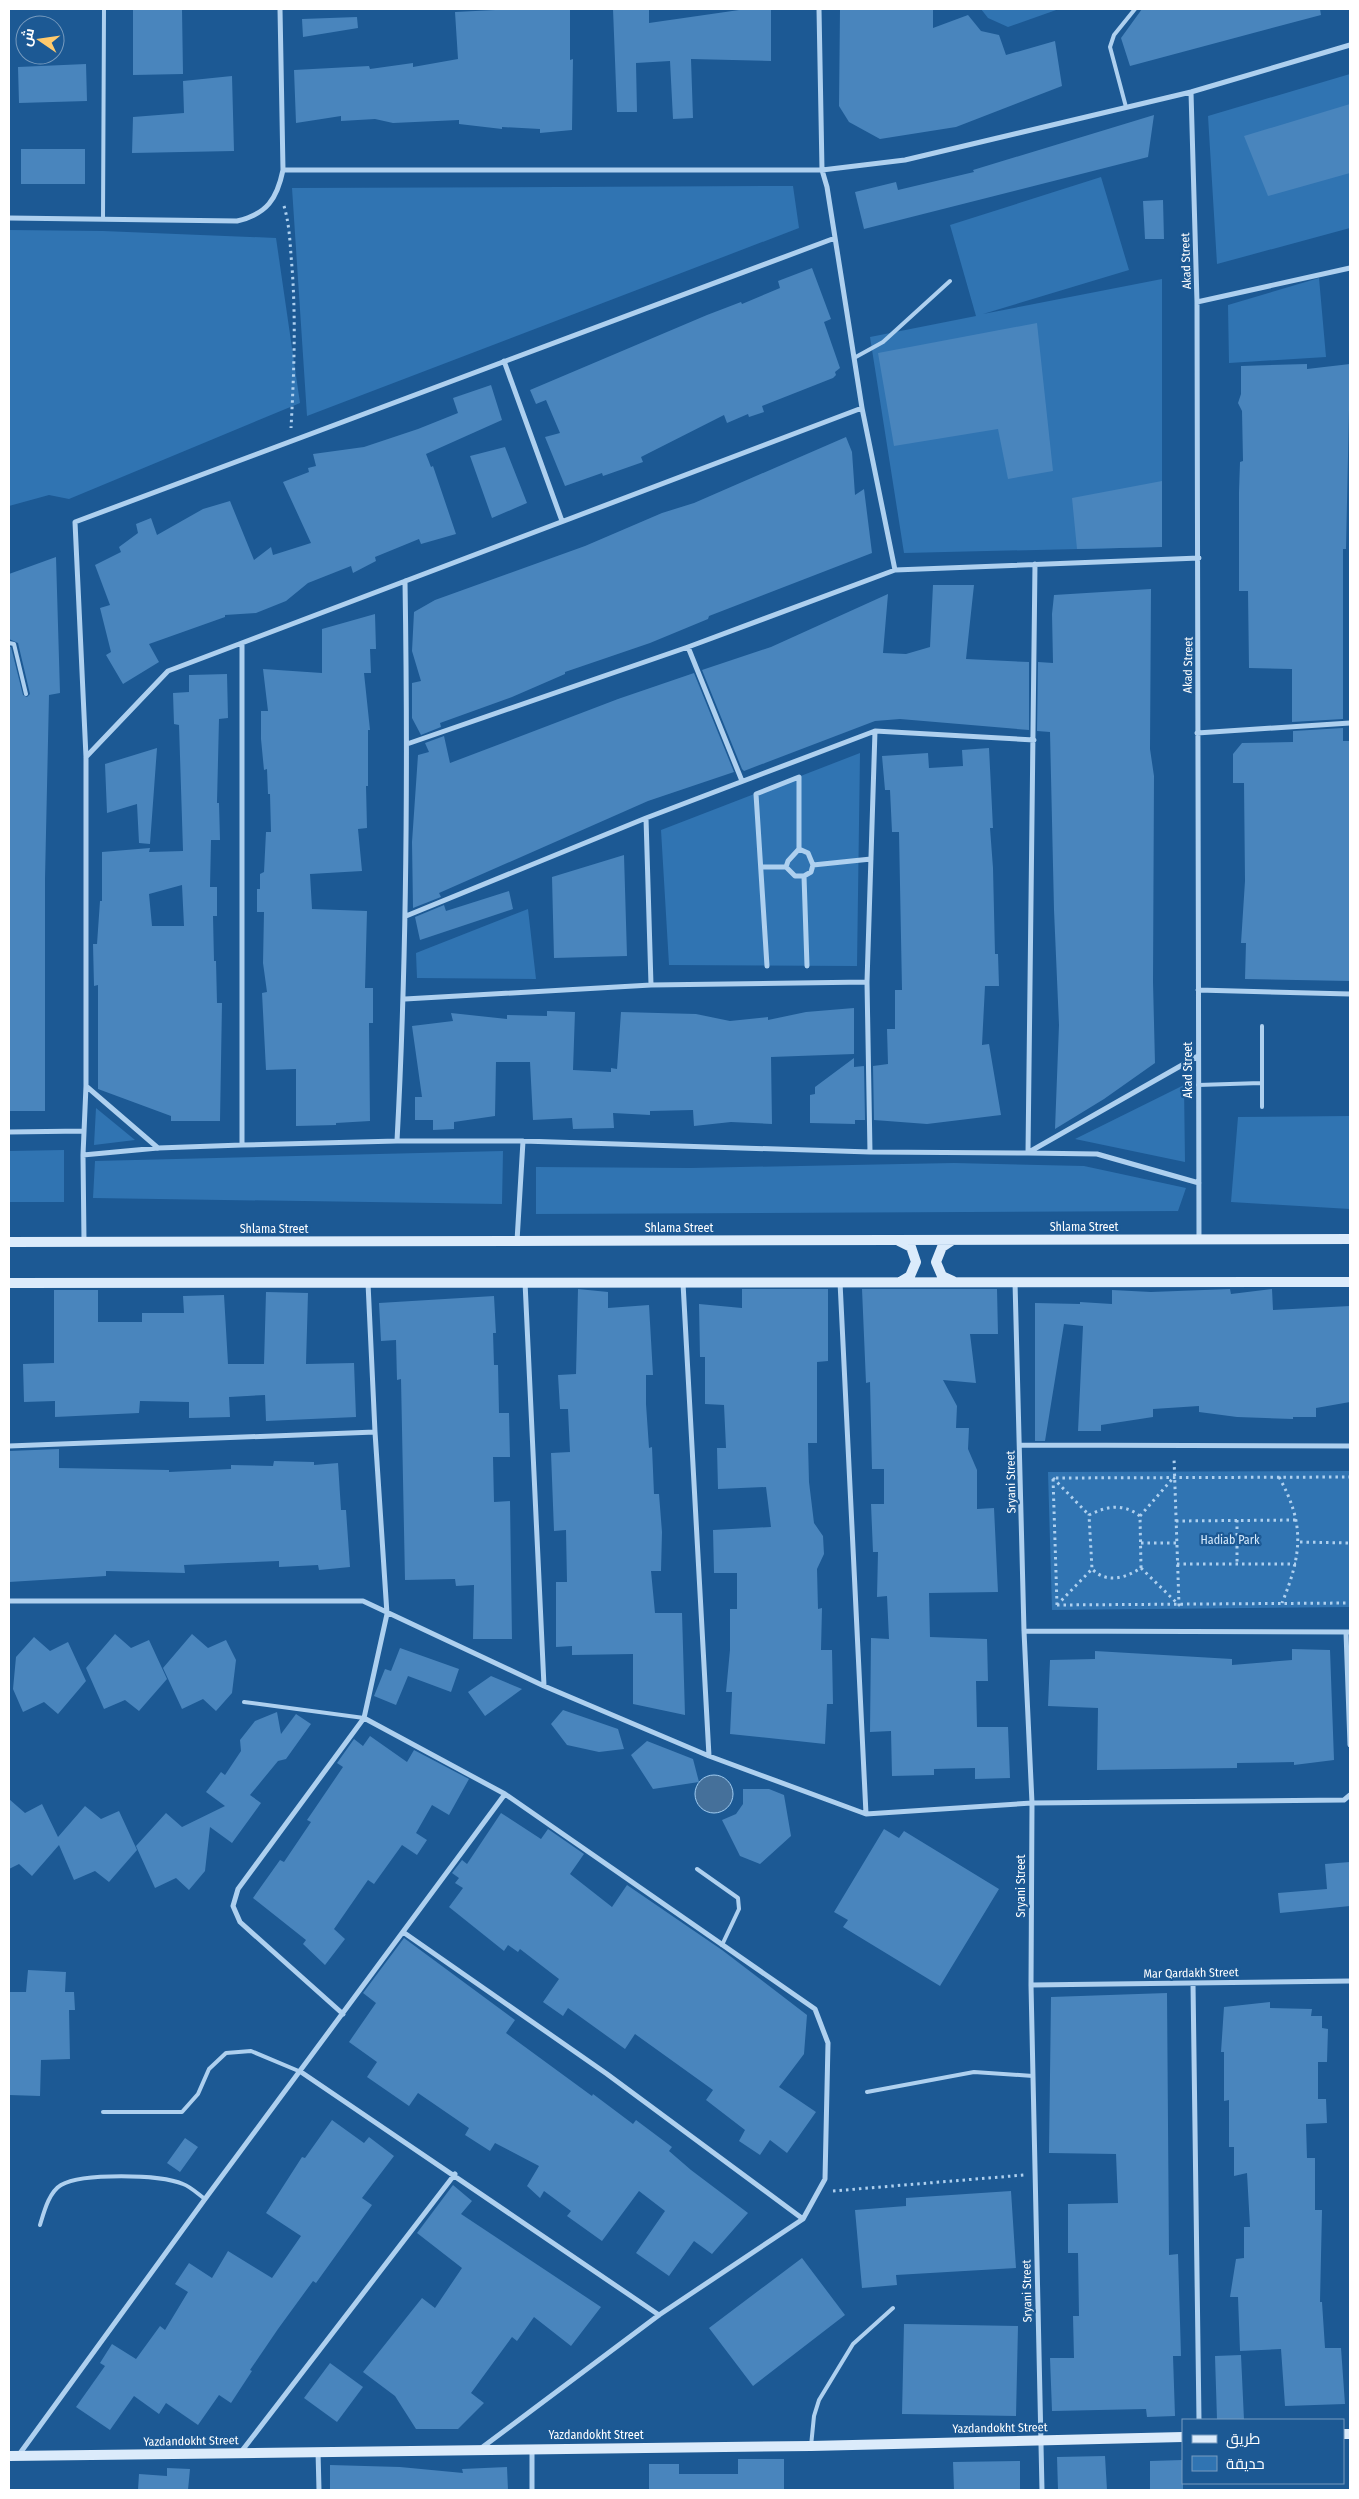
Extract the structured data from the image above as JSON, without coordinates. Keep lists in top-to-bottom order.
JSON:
{
  "streets": {
    "main road": ["Shlama Street", "Yazdandokht Street"],
    "street": ["Akad Street", "Sryani Street", "Mar Qardakh Street"]
  },
  "crossings": [
    ["Akad Street", "Shlama Street"],
    ["Sryani Street", "Mar Qardakh Street"],
    ["Sryani Street", "Yazdandokht Street"]
  ],
  "parks": ["Hadiab Park"],
  "legend": ["طريق", "حديقة"],
  "north": "left"
}
